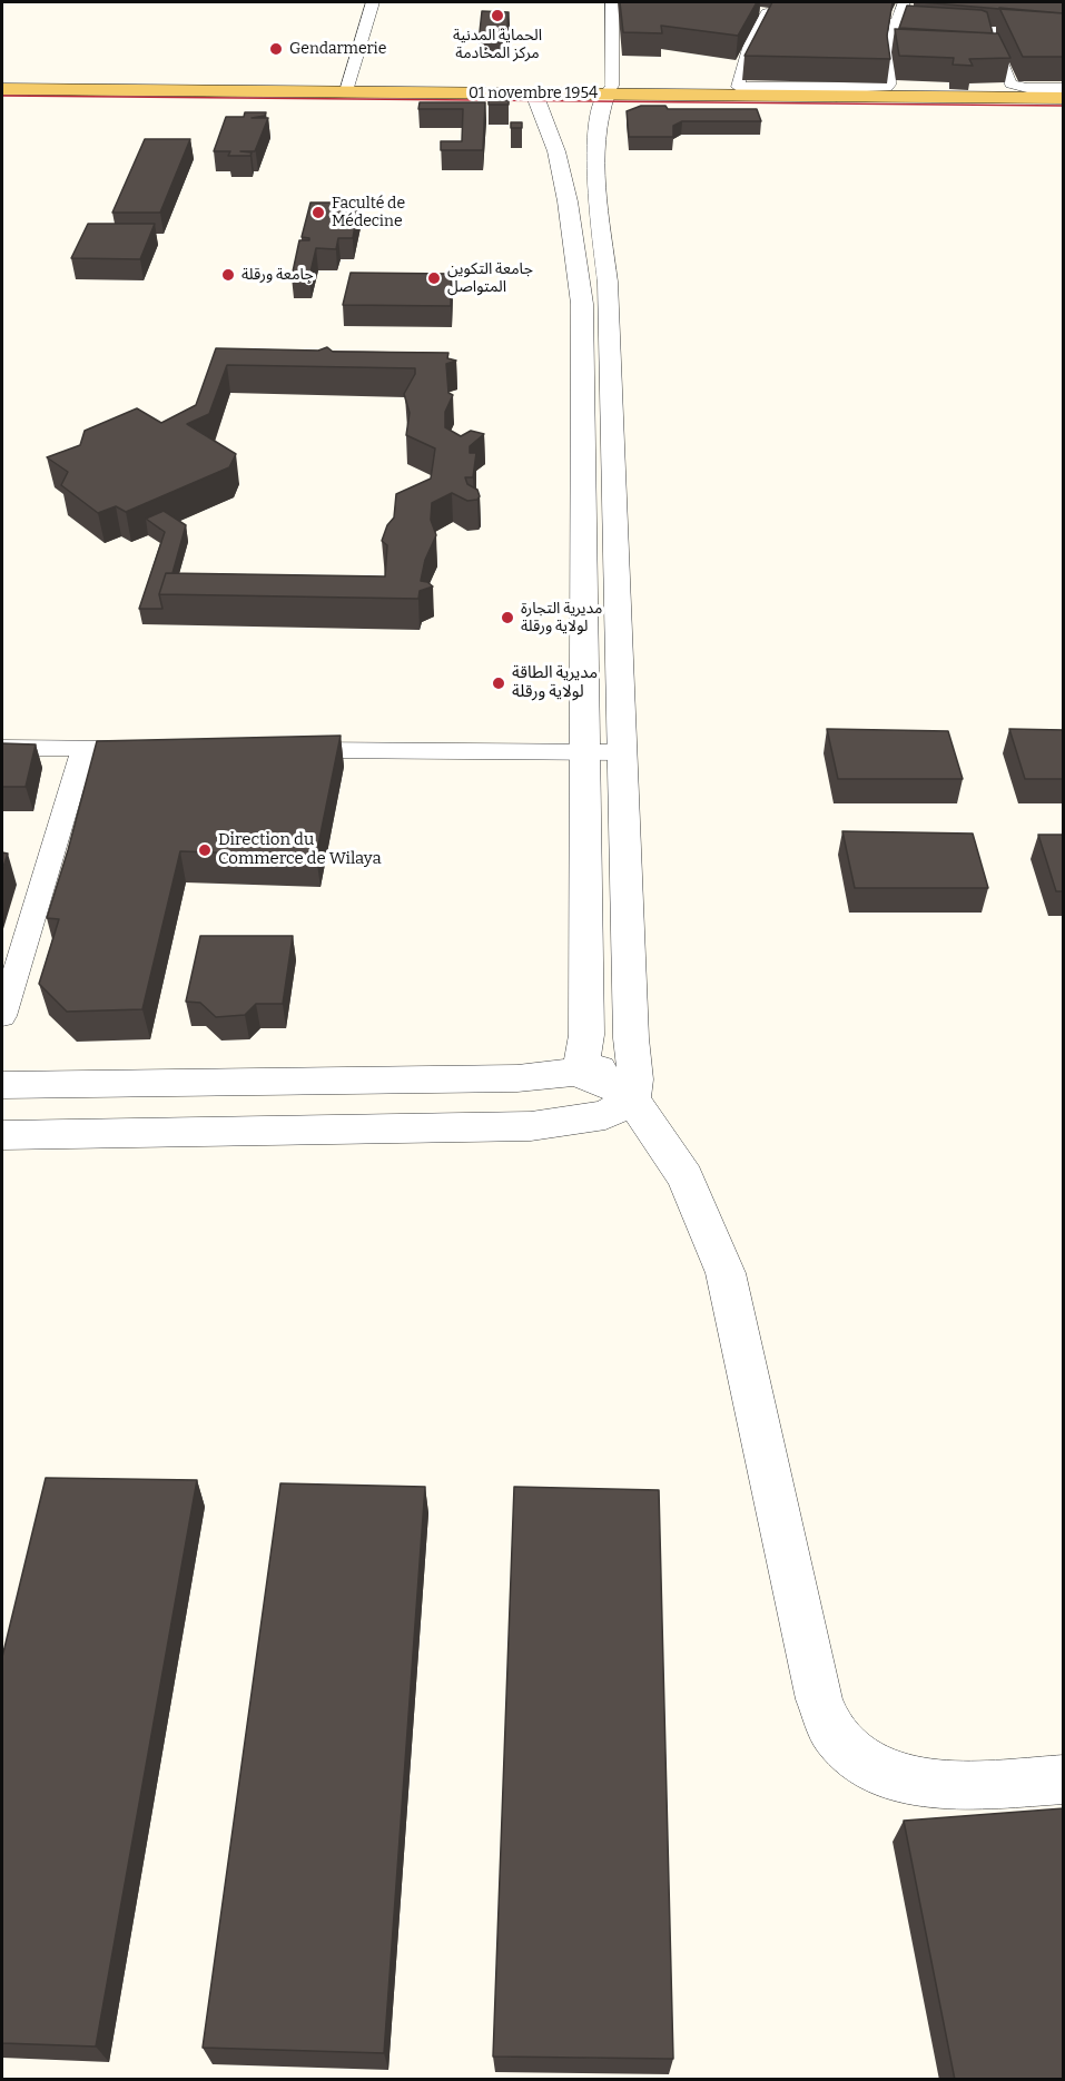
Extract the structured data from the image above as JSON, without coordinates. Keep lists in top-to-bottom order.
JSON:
{
  "streets": {
    "main road": ["01 novembre 1954"]
  },
  "places": [
    "الحماية المدنية مركز المخادمة",
    "Gendarmerie",
    "Faculté de Médecine",
    "جامعة ورقلة",
    "جامعة التكوين المتواصل",
    "مديرية التجارة لولاية ورقلة",
    "مديرية الطاقة لولاية ورقلة",
    "Direction du Commerce de Wilaya"
  ]
}
